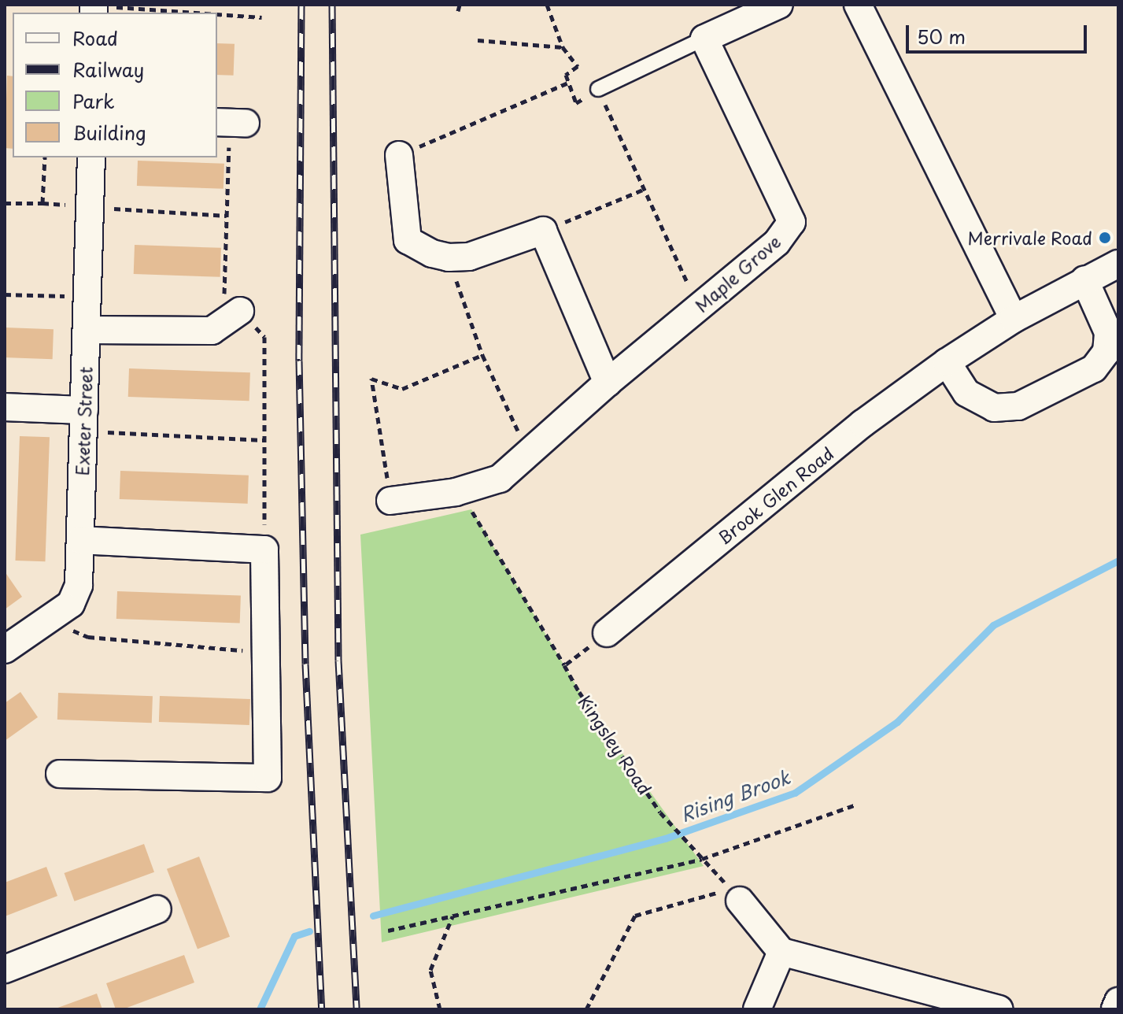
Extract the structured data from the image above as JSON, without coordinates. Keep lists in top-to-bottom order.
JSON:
{
  "streets": {
    "street": ["Maple Grove", "Exeter Street", "Brook Glen Road"],
    "path": ["Kingsley Road"]
  },
  "crossings": [
    ["Maple Grove", "Kingsley Road"]
  ],
  "water": ["Rising Brook"],
  "places": ["Merrivale Road"],
  "legend": [
    "Road",
    "Railway",
    "Park",
    "Building"
  ],
  "scale_bar": "50 m"
}
